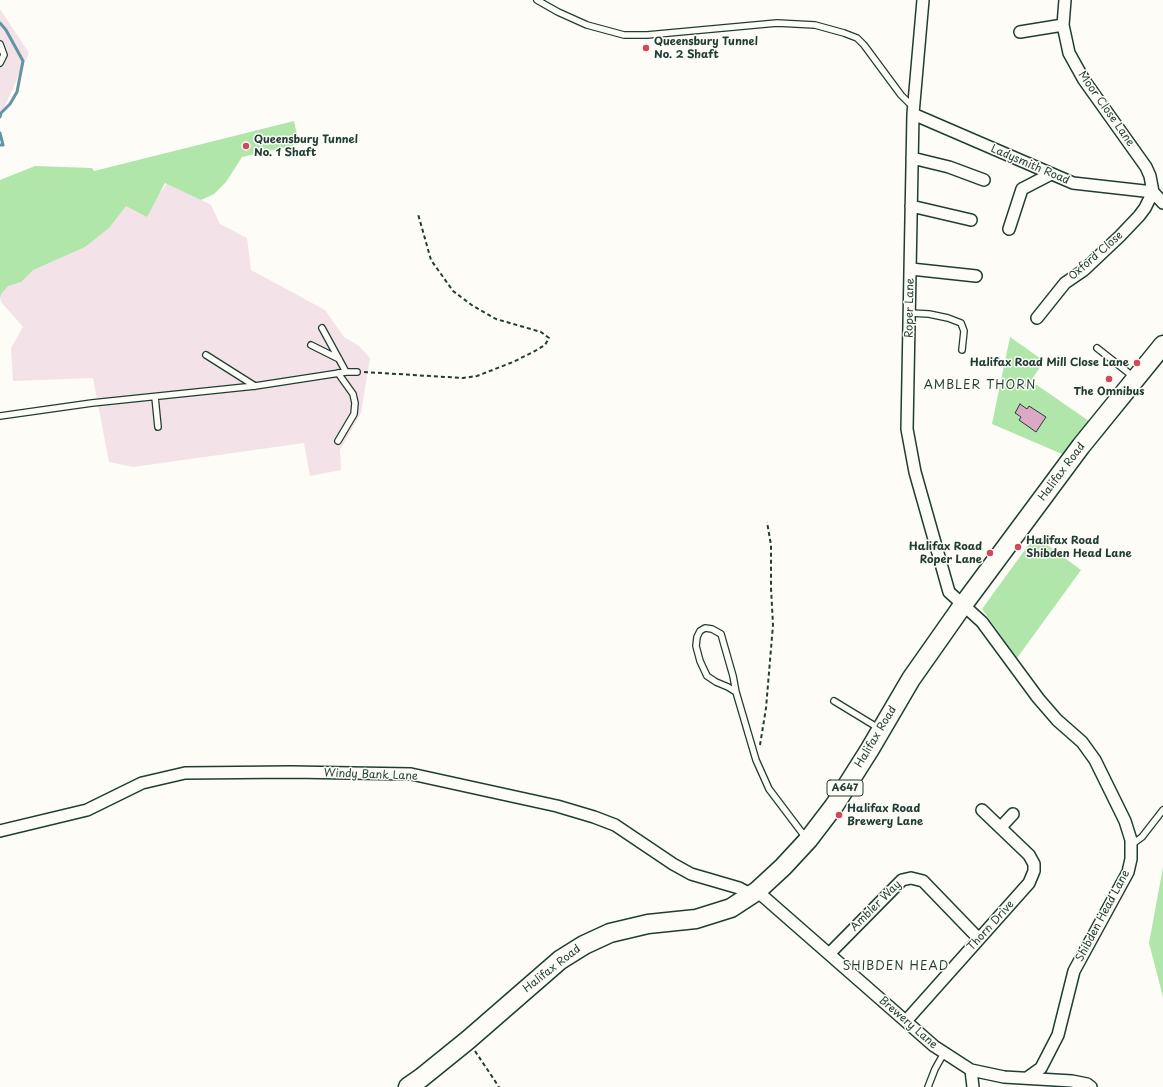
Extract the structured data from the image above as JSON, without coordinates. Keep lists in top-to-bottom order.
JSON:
{
  "streets": {
    "main road": ["Halifax Road", "A647"],
    "street": [
      "Moor Close Lane",
      "Ladysmith Road",
      "Oxford Close",
      "Roper Lane",
      "Windy Bank Lane",
      "Ambler Way",
      "Shibden Head Lane",
      "Thorn Drive",
      "Brewery Lane"
    ]
  },
  "crossings": [
    ["Moor Close Lane", "Ladysmith Road"],
    ["Moor Close Lane", "Oxford Close"],
    ["Ladysmith Road", "Oxford Close"],
    ["Ladysmith Road", "Roper Lane"],
    ["Roper Lane", "Halifax Road"],
    ["Roper Lane", "Shibden Head Lane"],
    ["Halifax Road", "Windy Bank Lane"],
    ["Halifax Road", "Shibden Head Lane"],
    ["Halifax Road", "Brewery Lane"],
    ["Windy Bank Lane", "Brewery Lane"],
    ["Ambler Way", "Thorn Drive"],
    ["Ambler Way", "Brewery Lane"],
    ["Shibden Head Lane", "Brewery Lane"],
    ["Thorn Drive", "Brewery Lane"]
  ],
  "districts": ["AMBLER THORN", "SHIBDEN HEAD"],
  "places": [
    "Queensbury Tunnel No. 2 Shaft",
    "Queensbury Tunnel No. 1 Shaft",
    "Halifax Road Mill Close Lane",
    "The Omnibus",
    "Halifax Road Shibden Head Lane",
    "Halifax Road Roper Lane",
    "Halifax Road Brewery Lane"
  ]
}
